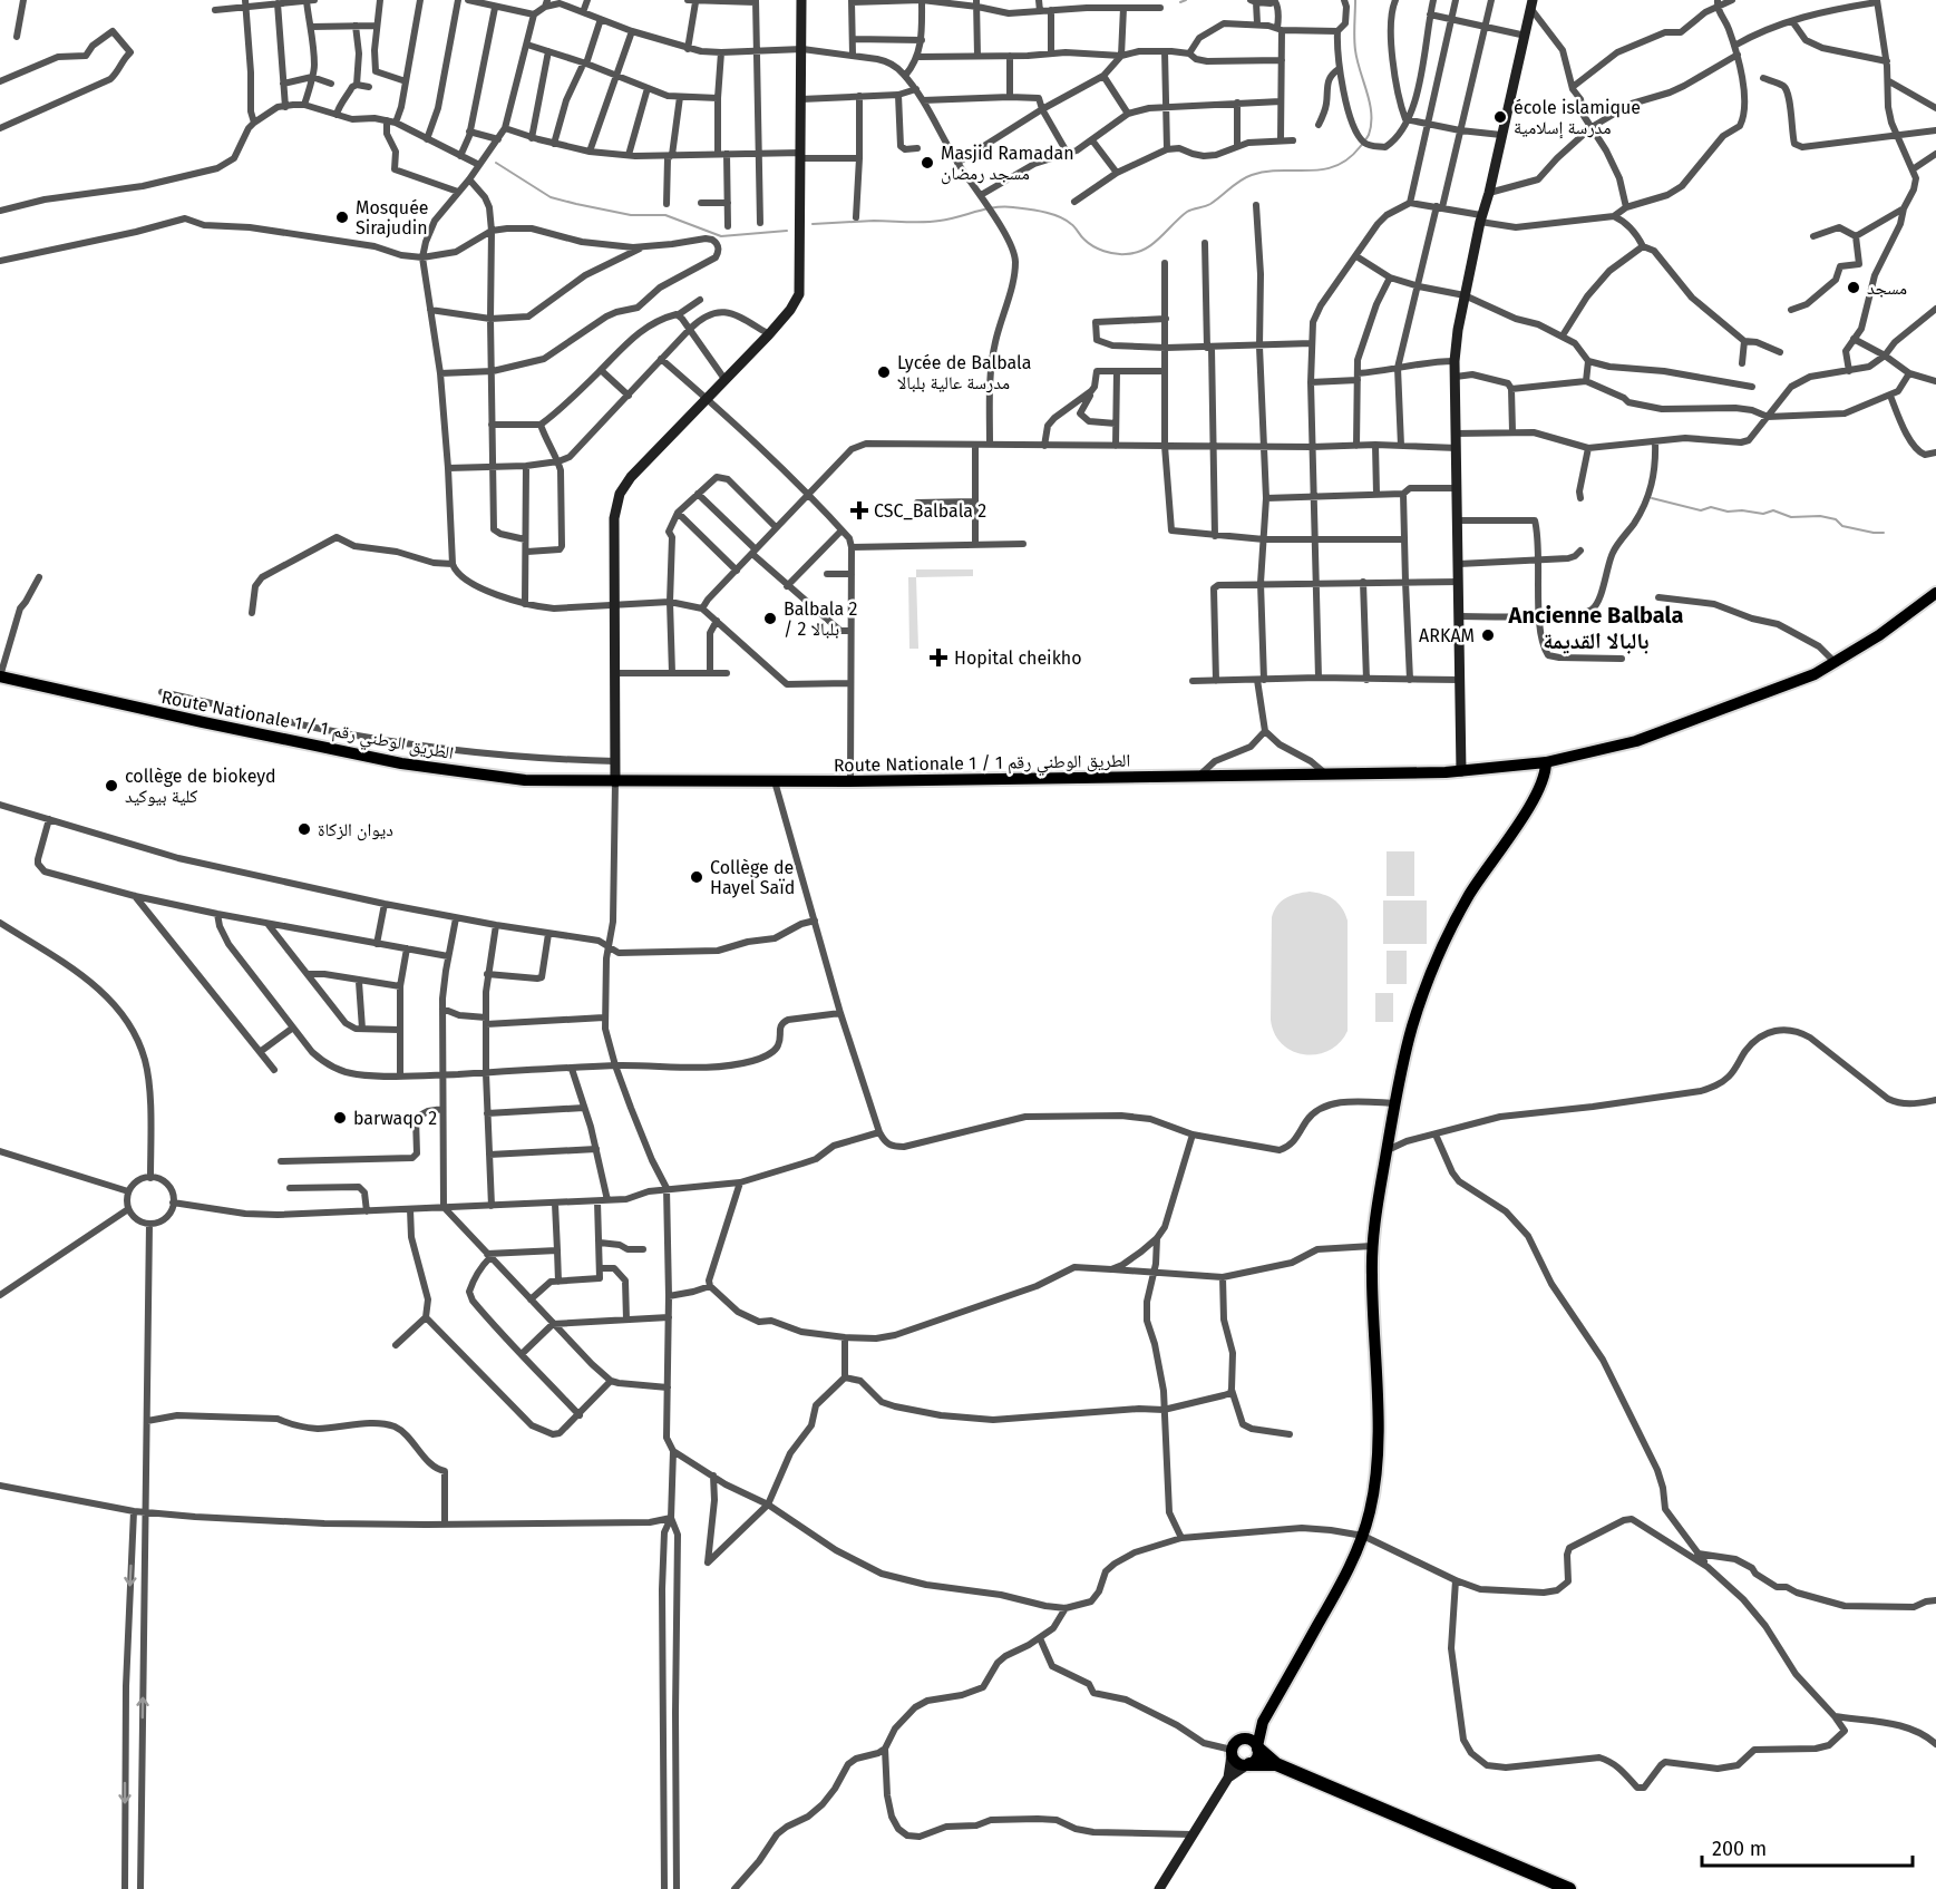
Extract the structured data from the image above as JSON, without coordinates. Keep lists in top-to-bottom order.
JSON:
{
  "streets": {
    "main road": ["Route Nationale 1 / الطريق الوطني رقم 1"]
  },
  "districts": ["Ancienne Balbala بالبالا القديمة"],
  "places": {
    "other": [
      "école islamique مدرسة إسلامية",
      "Masjid Ramadan مسجد رمضان",
      "Mosquée Sirajudin",
      "مسجد",
      "Lycée de Balbala مدرسة عالية بلبالا",
      "Balbala 2 / بلبالا 2",
      "ARKAM",
      "collège de biokeyd كلية بيوكيد",
      "ديوان الزكاة",
      "Collège de Hayel Saïd",
      "barwaqo 2"
    ],
    "health": ["CSC_Balbala 2", "Hopital cheikho"]
  },
  "scale_bar": "200 m"
}
